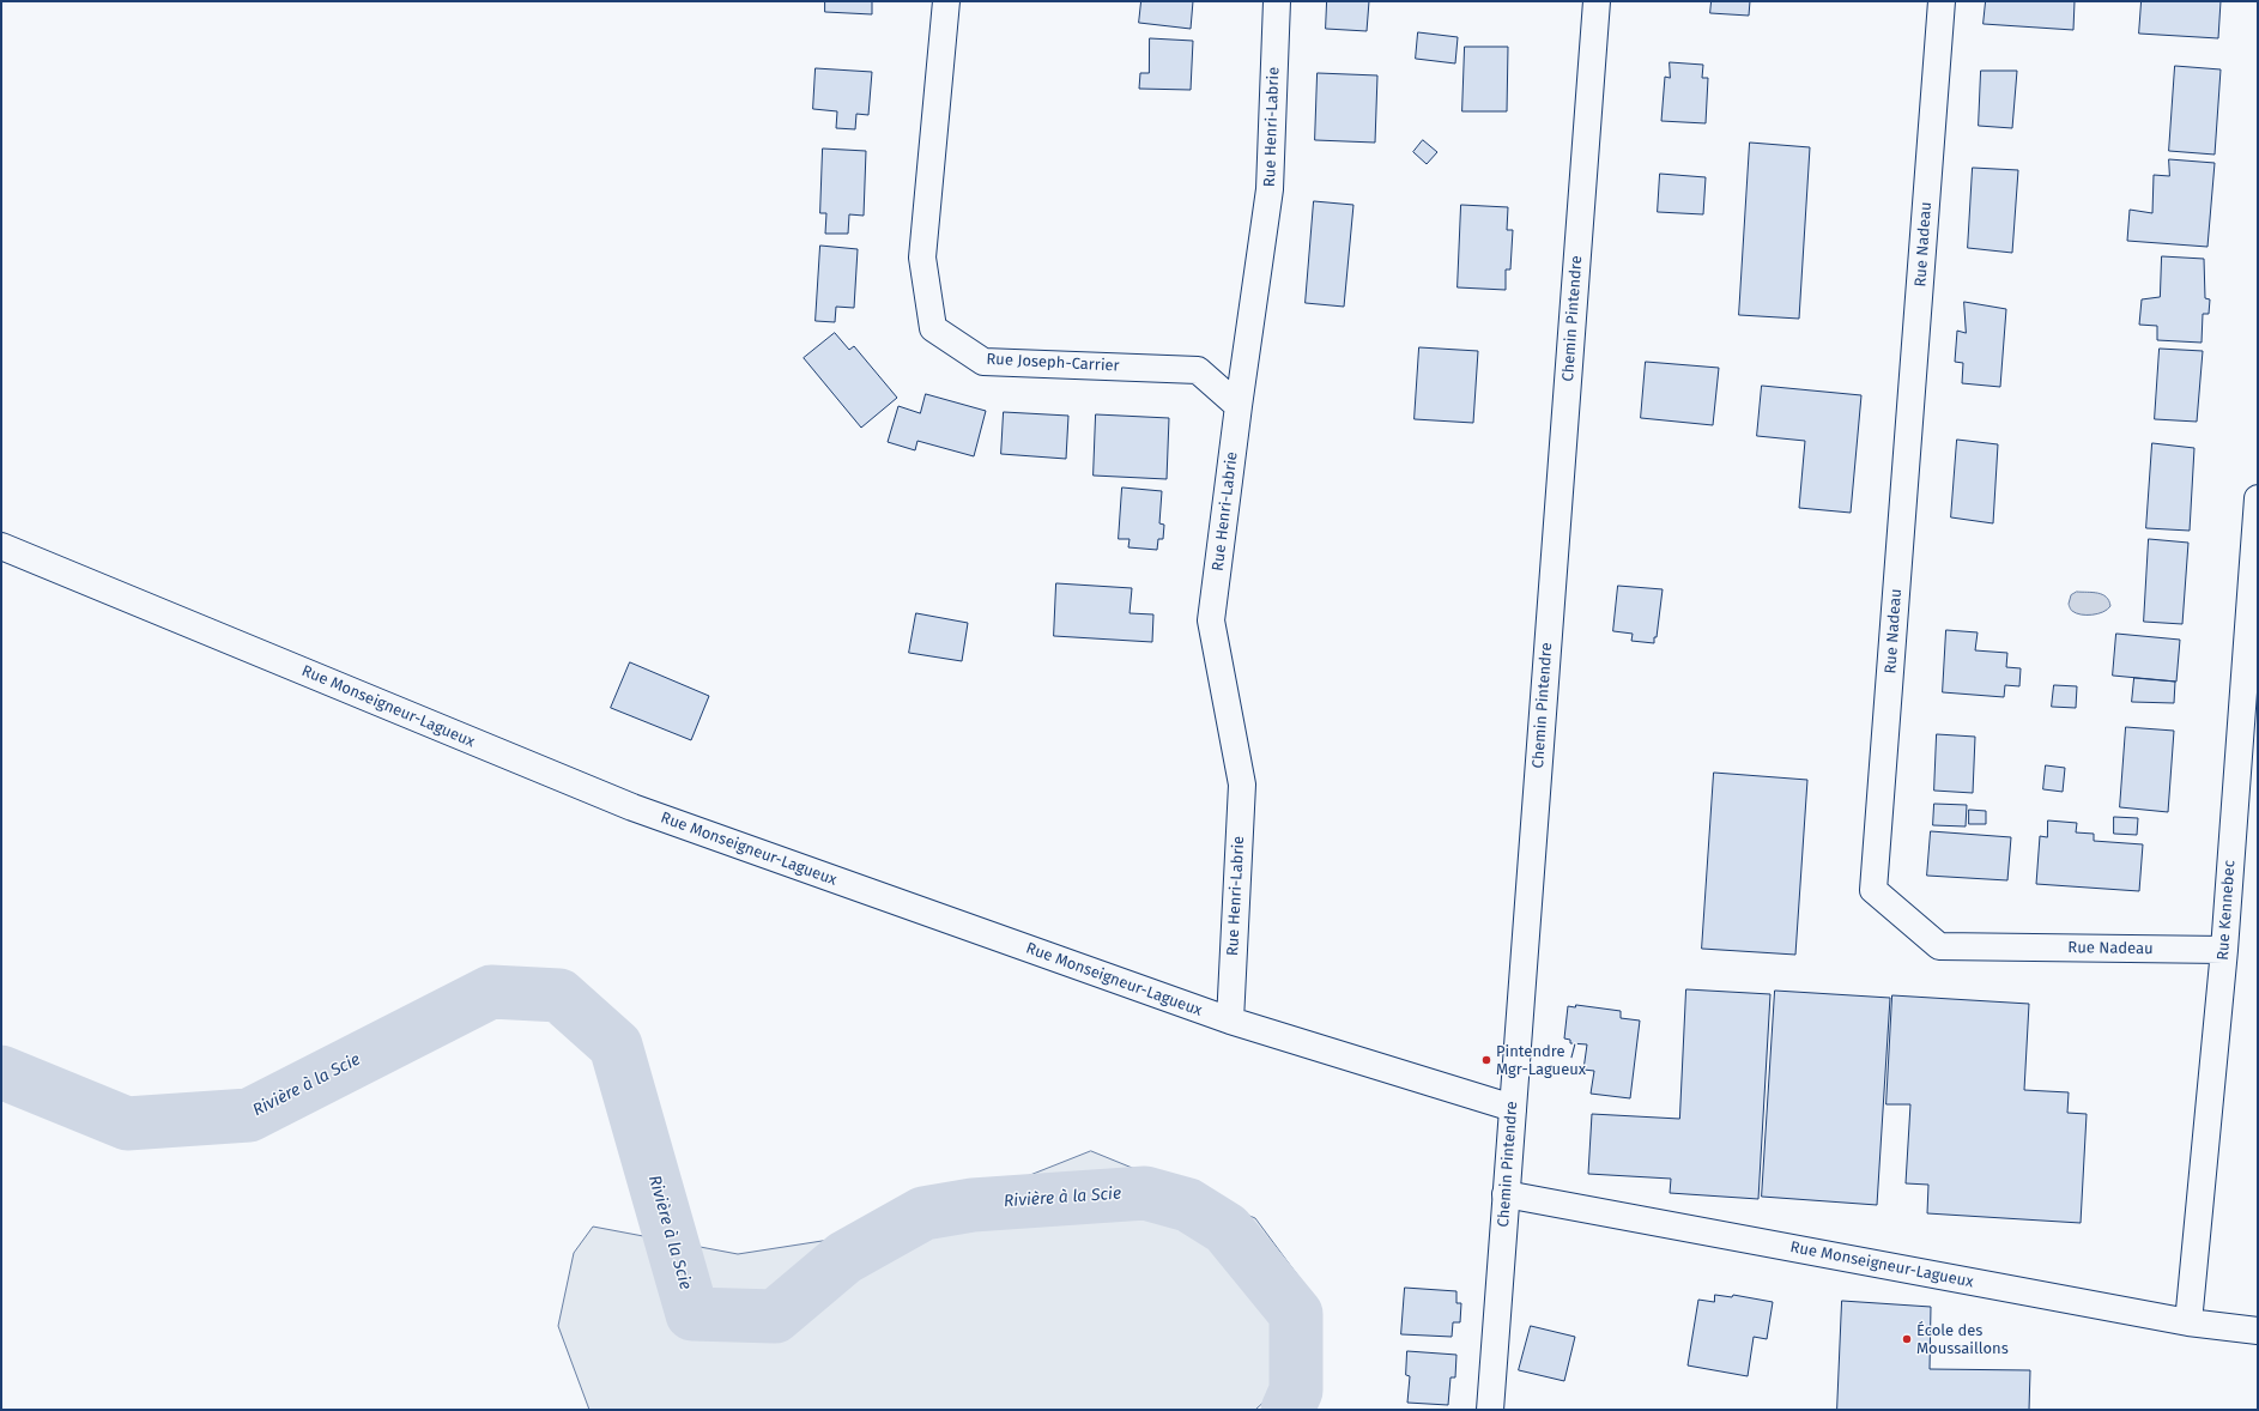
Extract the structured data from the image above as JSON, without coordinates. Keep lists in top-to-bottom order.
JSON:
{
  "streets": {
    "street": [
      "Rue Henri-Labrie",
      "Rue Nadeau",
      "Chemin Pintendre",
      "Rue Joseph-Carrier",
      "Rue Monseigneur-Lagueux",
      "Rue Kennebec"
    ]
  },
  "crossings": [
    ["Rue Henri-Labrie", "Rue Joseph-Carrier"],
    ["Rue Henri-Labrie", "Rue Monseigneur-Lagueux"],
    ["Rue Nadeau", "Rue Kennebec"],
    ["Chemin Pintendre", "Rue Monseigneur-Lagueux"],
    ["Rue Monseigneur-Lagueux", "Rue Kennebec"]
  ],
  "water": ["Rivière à la Scie"],
  "places": ["Pintendre / Mgr-Lagueux", "École des Moussaillons"]
}
